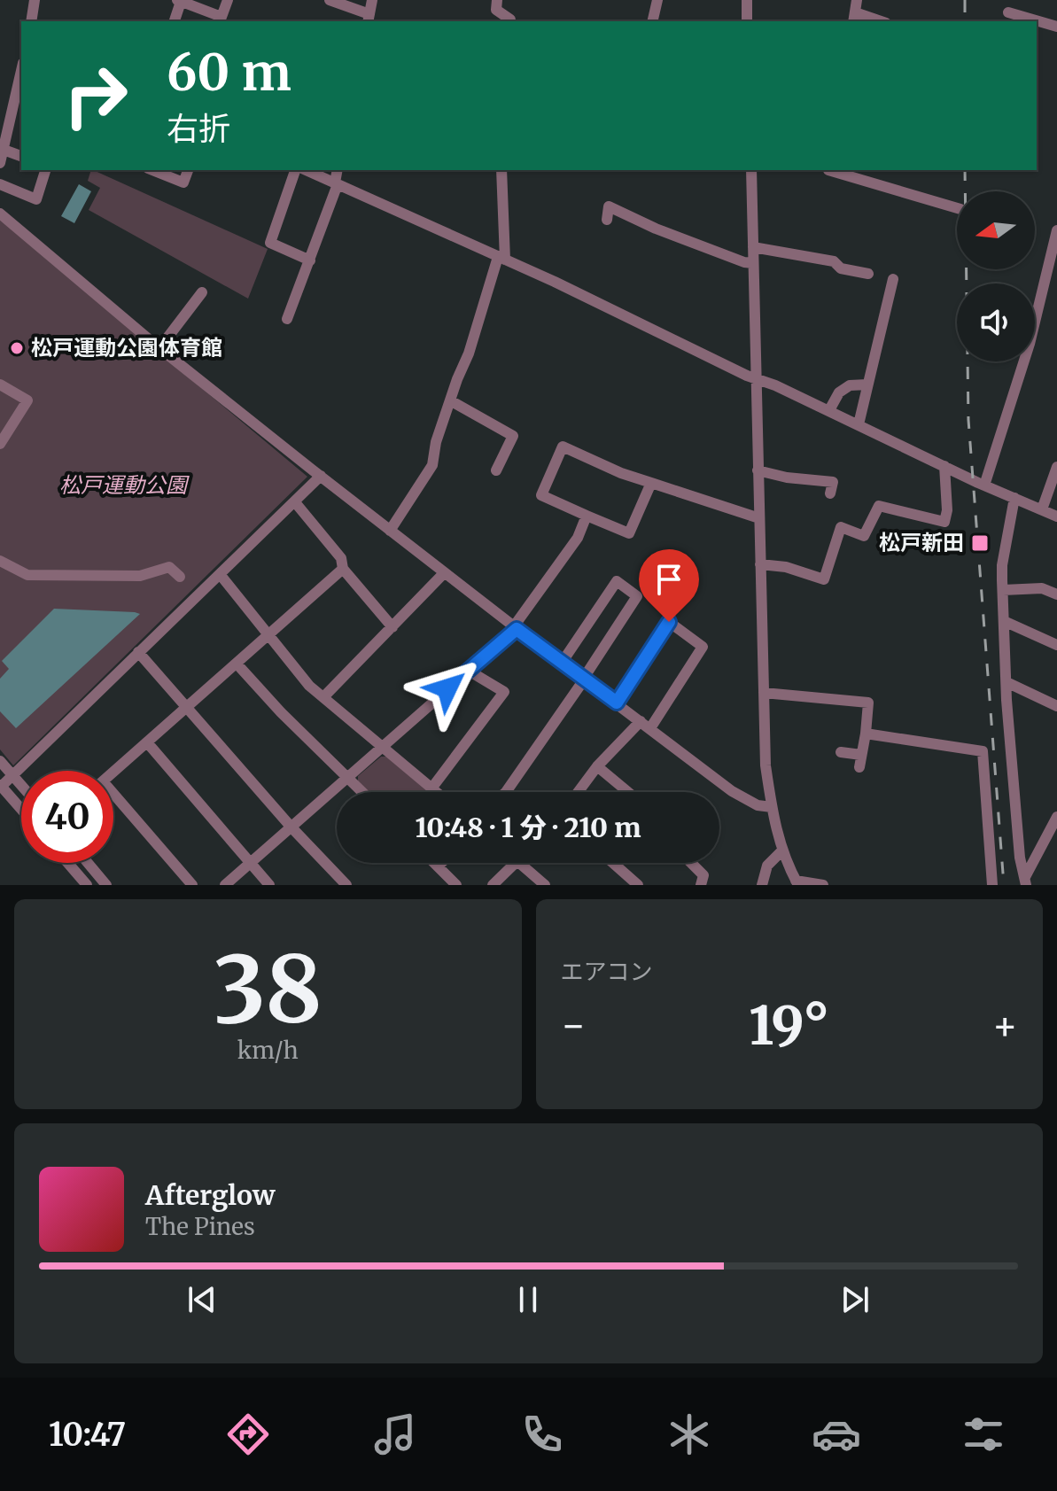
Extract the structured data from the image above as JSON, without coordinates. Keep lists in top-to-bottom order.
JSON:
{
  "parks": ["松戸運動公園"],
  "places": {
    "other": ["松戸運動公園体育館"],
    "transit": ["松戸新田"]
  },
  "north": "left",
  "page": {
    "turn": ["60 m", "右折"],
    "limit": "40",
    "trip": "10:48 · 1 分 · 210 m",
    "tile": [
      ["38", "km/h"],
      "エアコン"
    ],
    "heat": ["−", "19°", "+"],
    "song": ["Afterglow", "The Pines"],
    "tabs": "10:47"
  }
}
